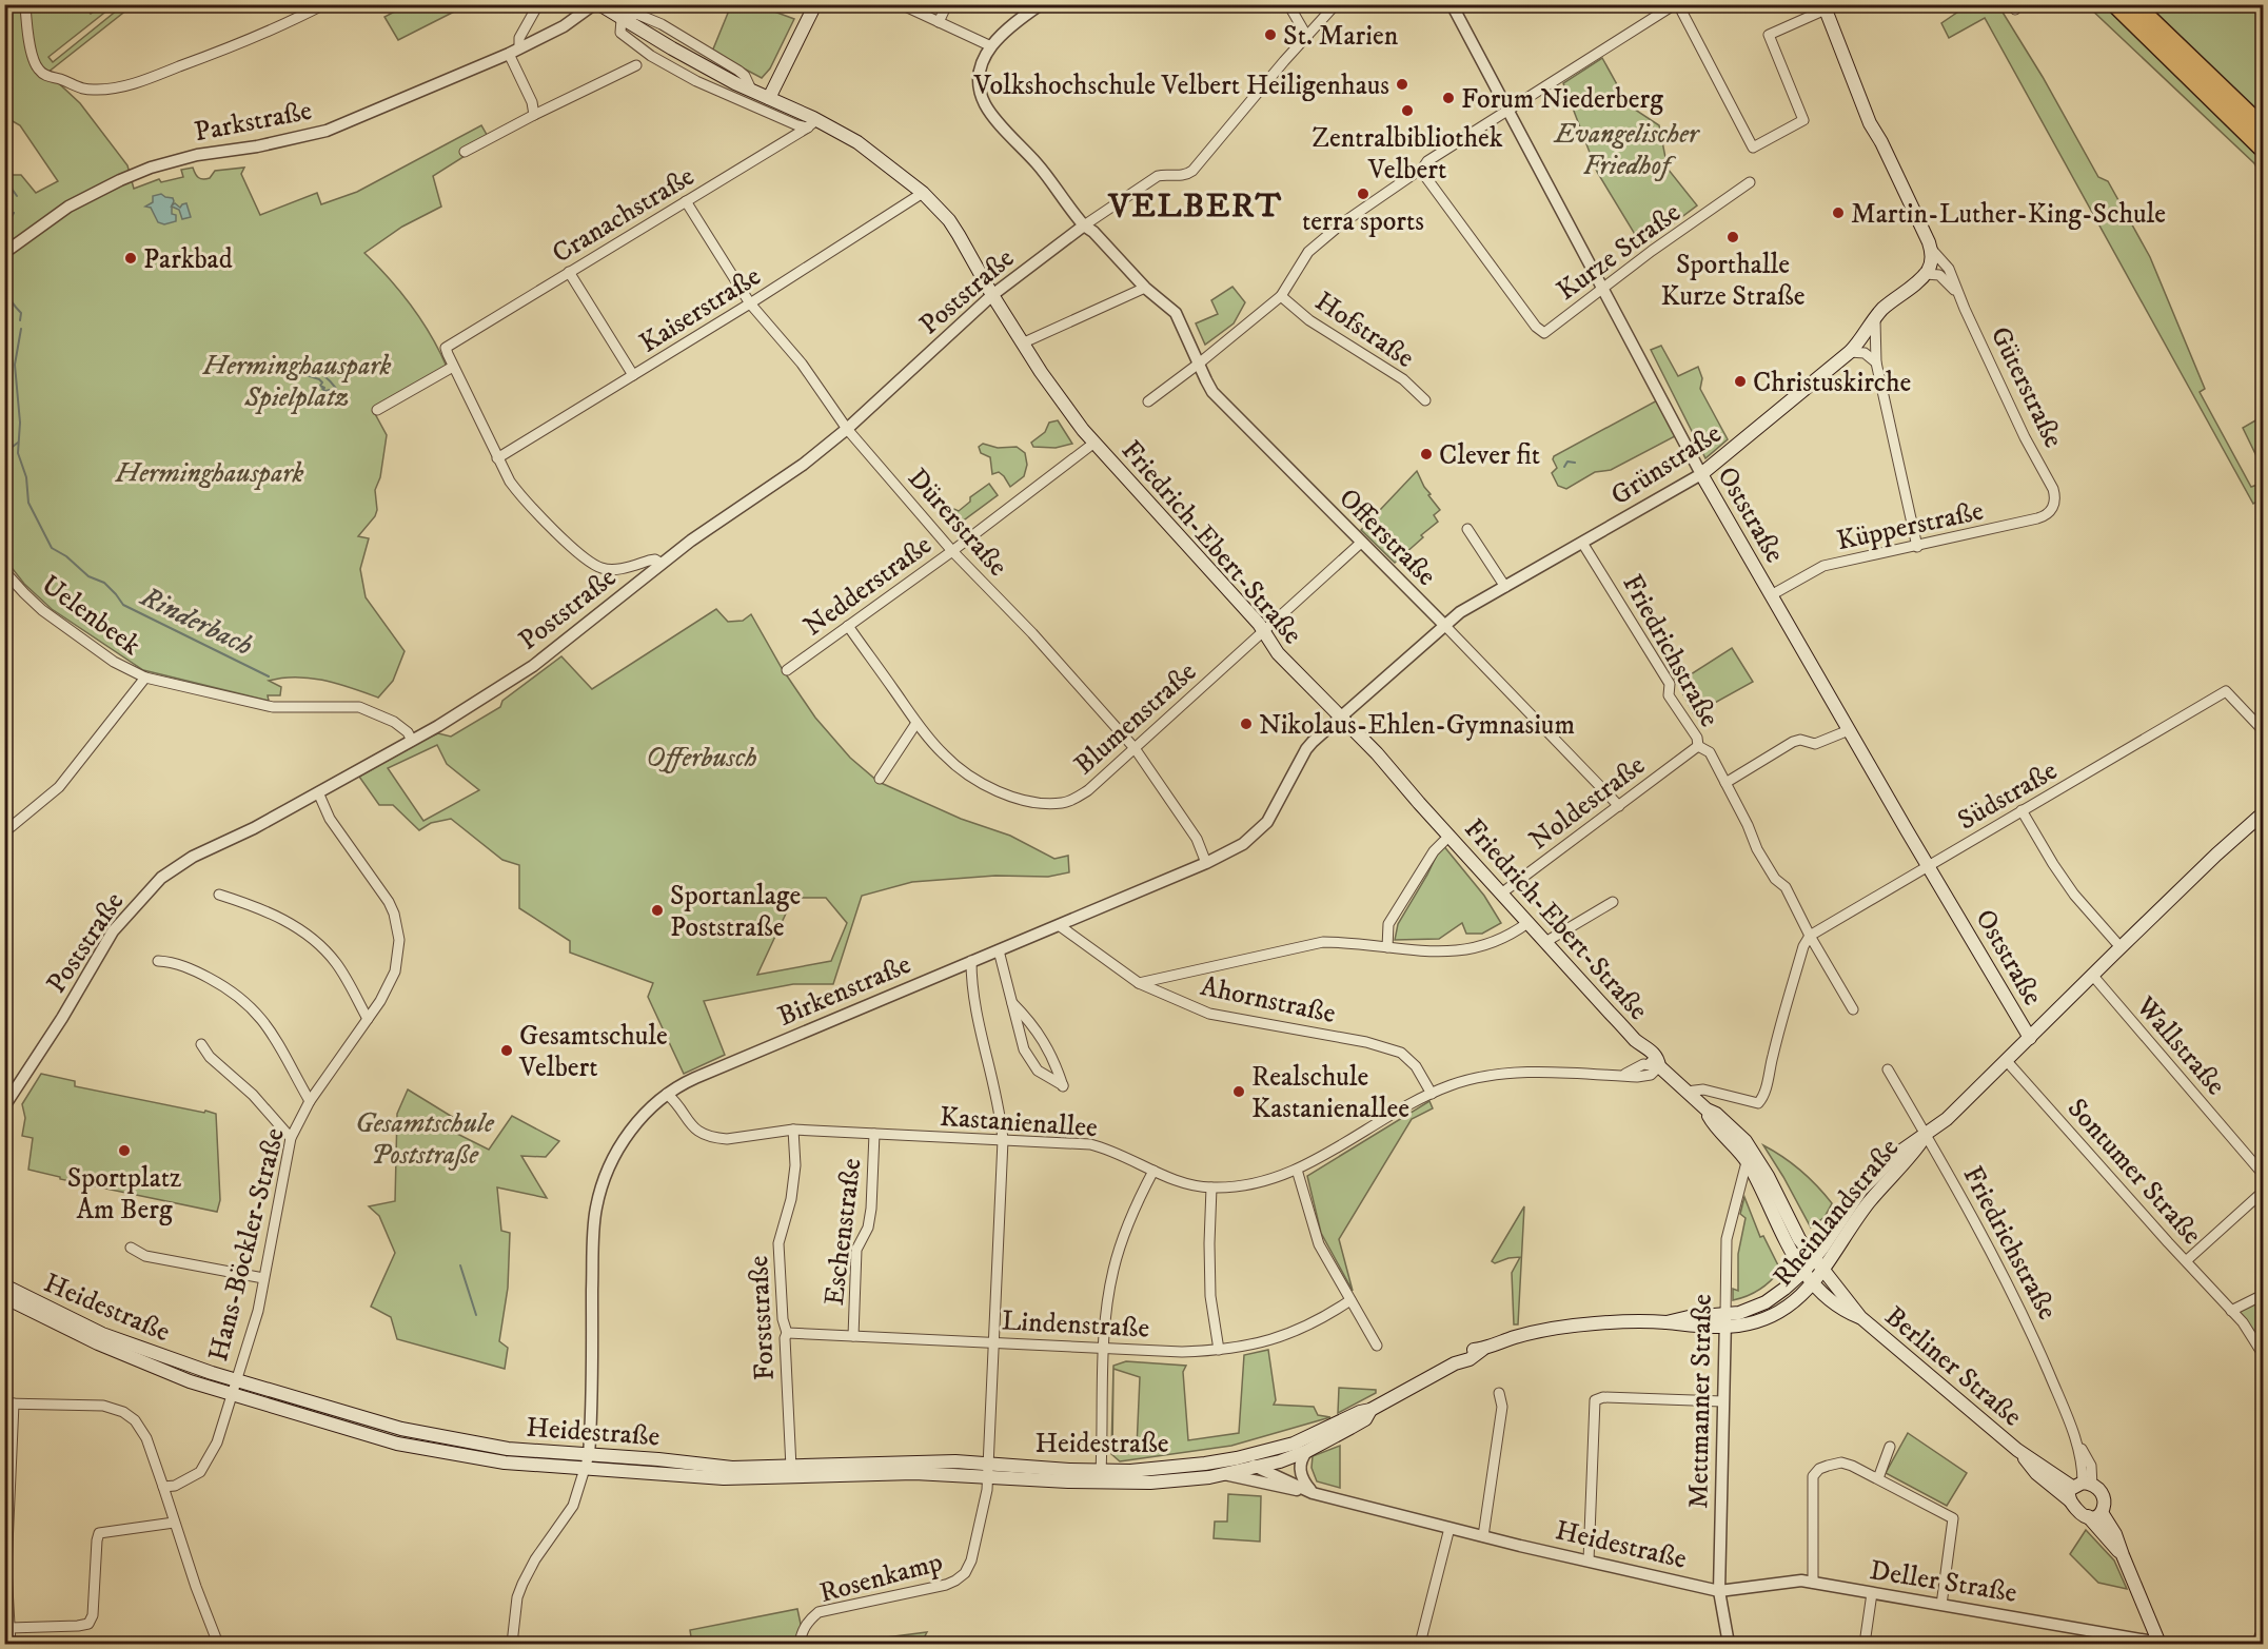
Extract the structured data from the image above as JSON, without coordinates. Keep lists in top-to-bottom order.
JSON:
{
  "streets": {
    "main road": [
      "Güterstraße",
      "Grünstraße",
      "Oststraße",
      "Friedrich-Ebert-Straße",
      "Rheinlandstraße",
      "Heidestraße",
      "Berliner Straße"
    ],
    "street": [
      "Parkstraße",
      "Cranachstraße",
      "Kurze Straße",
      "Poststraße",
      "Kaiserstraße",
      "Hofstraße",
      "Dürerstraße",
      "Küpperstraße",
      "Offerstraße",
      "Nedderstraße",
      "Uelenbeek",
      "Friedrichstraße",
      "Blumenstraße",
      "Südstraße",
      "Noldestraße",
      "Birkenstraße",
      "Ahornstraße",
      "Wallstraße",
      "Kastanienallee",
      "Sontumer Straße",
      "Eschenstraße",
      "Hans-Böckler-Straße",
      "Forststraße",
      "Lindenstraße",
      "Mettmanner Straße",
      "Rosenkamp",
      "Deller Straße"
    ]
  },
  "crossings": [
    ["Cranachstraße", "Dürerstraße"],
    ["Cranachstraße", "Friedrich-Ebert-Straße"],
    ["Kurze Straße", "Oststraße"],
    ["Poststraße", "Dürerstraße"],
    ["Poststraße", "Offerstraße"],
    ["Poststraße", "Friedrich-Ebert-Straße"],
    ["Poststraße", "Uelenbeek"],
    ["Poststraße", "Hans-Böckler-Straße"],
    ["Kaiserstraße", "Dürerstraße"],
    ["Kaiserstraße", "Friedrich-Ebert-Straße"],
    ["Güterstraße", "Grünstraße"],
    ["Güterstraße", "Küpperstraße"],
    ["Grünstraße", "Oststraße"],
    ["Grünstraße", "Offerstraße"],
    ["Grünstraße", "Friedrich-Ebert-Straße"],
    ["Grünstraße", "Friedrichstraße"],
    ["Grünstraße", "Birkenstraße"],
    ["Oststraße", "Küpperstraße"],
    ["Oststraße", "Südstraße"],
    ["Dürerstraße", "Nedderstraße"],
    ["Dürerstraße", "Blumenstraße"],
    ["Dürerstraße", "Birkenstraße"],
    ["Offerstraße", "Blumenstraße"],
    ["Offerstraße", "Noldestraße"],
    ["Friedrich-Ebert-Straße", "Nedderstraße"],
    ["Friedrich-Ebert-Straße", "Blumenstraße"],
    ["Friedrich-Ebert-Straße", "Noldestraße"],
    ["Friedrich-Ebert-Straße", "Birkenstraße"],
    ["Friedrich-Ebert-Straße", "Kastanienallee"],
    ["Friedrich-Ebert-Straße", "Rheinlandstraße"],
    ["Friedrich-Ebert-Straße", "Berliner Straße"],
    ["Friedrich-Ebert-Straße", "Mettmanner Straße"],
    ["Nedderstraße", "Blumenstraße"],
    ["Friedrichstraße", "Südstraße"],
    ["Friedrichstraße", "Noldestraße"],
    ["Friedrichstraße", "Rheinlandstraße"],
    ["Friedrichstraße", "Berliner Straße"],
    ["Birkenstraße", "Ahornstraße"],
    ["Birkenstraße", "Kastanienallee"],
    ["Birkenstraße", "Heidestraße"],
    ["Birkenstraße", "Rosenkamp"],
    ["Ahornstraße", "Kastanienallee"],
    ["Kastanienallee", "Eschenstraße"],
    ["Kastanienallee", "Forststraße"],
    ["Kastanienallee", "Rosenkamp"],
    ["Rheinlandstraße", "Heidestraße"],
    ["Rheinlandstraße", "Berliner Straße"],
    ["Rheinlandstraße", "Mettmanner Straße"],
    ["Eschenstraße", "Lindenstraße"],
    ["Hans-Böckler-Straße", "Heidestraße"],
    ["Heidestraße", "Forststraße"],
    ["Heidestraße", "Mettmanner Straße"],
    ["Heidestraße", "Rosenkamp"],
    ["Heidestraße", "Deller Straße"],
    ["Forststraße", "Lindenstraße"],
    ["Lindenstraße", "Rosenkamp"],
    ["Mettmanner Straße", "Deller Straße"]
  ],
  "districts": ["VELBERT"],
  "water": ["Rinderbach"],
  "parks": [
    "Evangelischer Friedhof",
    "Herminghauspark Spielplatz",
    "Herminghauspark",
    "Offerbusch",
    "Gesamtschule Poststraße"
  ],
  "places": [
    "St. Marien",
    "Volkshochschule Velbert Heiligenhaus",
    "Forum Niederberg",
    "Zentralbibliothek Velbert",
    "terra sports",
    "Martin-Luther-King-Schule",
    "Sporthalle Kurze Straße",
    "Parkbad",
    "Christuskirche",
    "Clever fit",
    "Nikolaus-Ehlen-Gymnasium",
    "Sportanlage Poststraße",
    "Gesamtschule Velbert",
    "Realschule Kastanienallee",
    "Sportplatz Am Berg"
  ]
}
